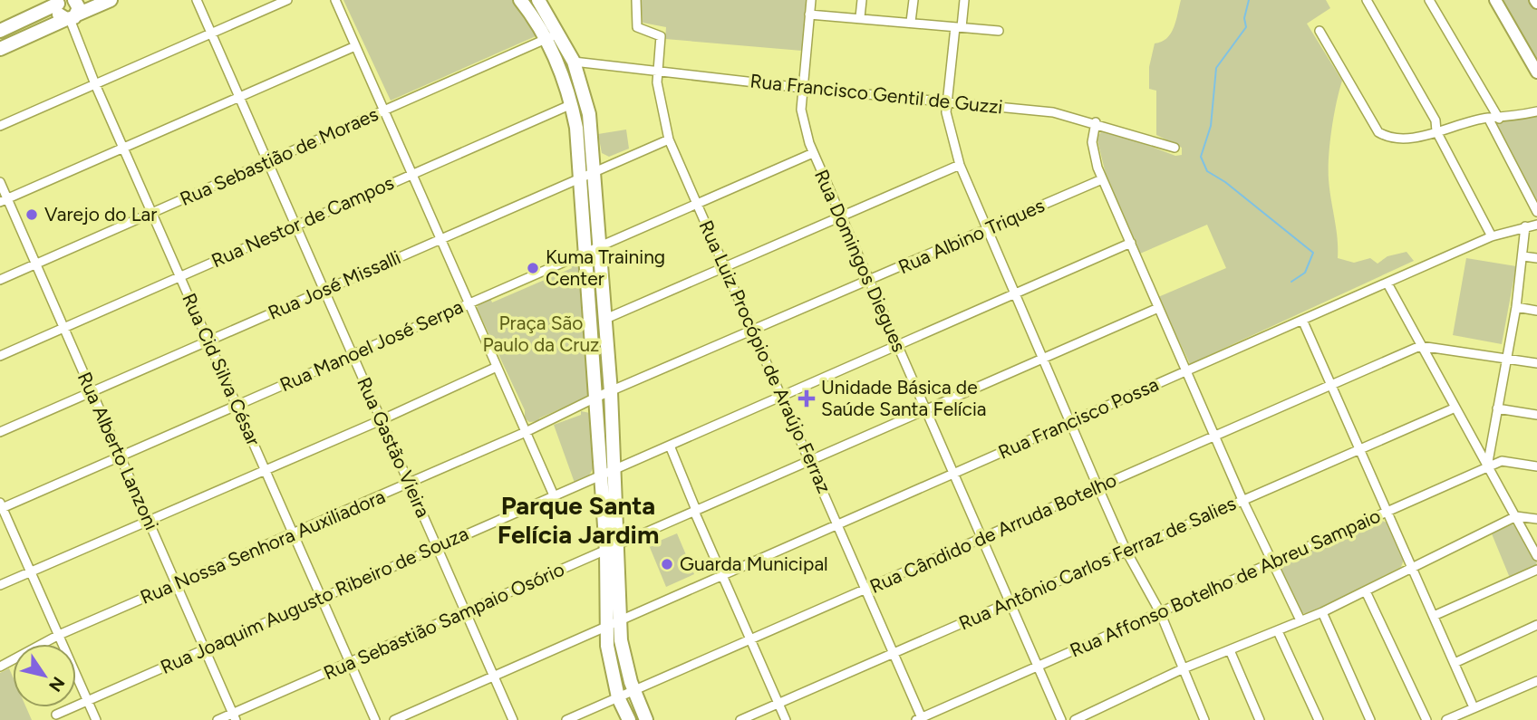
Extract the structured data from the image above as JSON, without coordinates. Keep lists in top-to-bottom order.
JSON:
{
  "streets": {
    "street": [
      "Rua Francisco Gentil de Guzzi",
      "Rua Sebastião de Moraes",
      "Rua Nestor de Campos",
      "Rua Albino Triques",
      "Rua Domingos Diegues",
      "Rua José Missalli",
      "Rua Manoel José Serpa",
      "Rua Luiz Procópio de Araújo Ferraz",
      "Rua Cid Silva César",
      "Rua Francisco Possa",
      "Rua Gastão Vieira",
      "Rua Alberto Lanzoni",
      "Rua Cândido de Arruda Botelho",
      "Rua Nossa Senhora Auxiliadora",
      "Rua Antônio Carlos Ferraz de Salies",
      "Rua Affonso Botelho de Abreu Sampaio",
      "Rua Joaquim Augusto Ribeiro de Souza",
      "Rua Sebastião Sampaio Osório"
    ]
  },
  "crossings": [
    ["Rua Francisco Gentil de Guzzi", "Rua Domingos Diegues"],
    ["Rua Francisco Gentil de Guzzi", "Rua Luiz Procópio de Araújo Ferraz"],
    ["Rua Sebastião de Moraes", "Rua Cid Silva César"],
    ["Rua Sebastião de Moraes", "Rua Gastão Vieira"],
    ["Rua Sebastião de Moraes", "Rua Alberto Lanzoni"],
    ["Rua Nestor de Campos", "Rua Cid Silva César"],
    ["Rua Nestor de Campos", "Rua Gastão Vieira"],
    ["Rua Nestor de Campos", "Rua Alberto Lanzoni"],
    ["Rua Albino Triques", "Rua Domingos Diegues"],
    ["Rua Albino Triques", "Rua Luiz Procópio de Araújo Ferraz"],
    ["Rua Albino Triques", "Rua Nossa Senhora Auxiliadora"],
    ["Rua Domingos Diegues", "Rua Manoel José Serpa"],
    ["Rua Domingos Diegues", "Rua Francisco Possa"],
    ["Rua Domingos Diegues", "Rua Cândido de Arruda Botelho"],
    ["Rua Domingos Diegues", "Rua Antônio Carlos Ferraz de Salies"],
    ["Rua Domingos Diegues", "Rua Affonso Botelho de Abreu Sampaio"],
    ["Rua Domingos Diegues", "Rua Joaquim Augusto Ribeiro de Souza"],
    ["Rua Domingos Diegues", "Rua Sebastião Sampaio Osório"],
    ["Rua José Missalli", "Rua Luiz Procópio de Araújo Ferraz"],
    ["Rua José Missalli", "Rua Cid Silva César"],
    ["Rua José Missalli", "Rua Gastão Vieira"],
    ["Rua José Missalli", "Rua Alberto Lanzoni"],
    ["Rua Manoel José Serpa", "Rua Luiz Procópio de Araújo Ferraz"],
    ["Rua Manoel José Serpa", "Rua Cid Silva César"],
    ["Rua Manoel José Serpa", "Rua Gastão Vieira"],
    ["Rua Manoel José Serpa", "Rua Alberto Lanzoni"],
    ["Rua Luiz Procópio de Araújo Ferraz", "Rua Francisco Possa"],
    ["Rua Luiz Procópio de Araújo Ferraz", "Rua Cândido de Arruda Botelho"],
    ["Rua Luiz Procópio de Araújo Ferraz", "Rua Antônio Carlos Ferraz de Salies"],
    ["Rua Luiz Procópio de Araújo Ferraz", "Rua Affonso Botelho de Abreu Sampaio"],
    ["Rua Luiz Procópio de Araújo Ferraz", "Rua Joaquim Augusto Ribeiro de Souza"],
    ["Rua Luiz Procópio de Araújo Ferraz", "Rua Sebastião Sampaio Osório"],
    ["Rua Cid Silva César", "Rua Nossa Senhora Auxiliadora"],
    ["Rua Cid Silva César", "Rua Joaquim Augusto Ribeiro de Souza"],
    ["Rua Cid Silva César", "Rua Sebastião Sampaio Osório"],
    ["Rua Francisco Possa", "Rua Gastão Vieira"],
    ["Rua Gastão Vieira", "Rua Nossa Senhora Auxiliadora"],
    ["Rua Gastão Vieira", "Rua Joaquim Augusto Ribeiro de Souza"],
    ["Rua Gastão Vieira", "Rua Sebastião Sampaio Osório"],
    ["Rua Alberto Lanzoni", "Rua Nossa Senhora Auxiliadora"],
    ["Rua Alberto Lanzoni", "Rua Joaquim Augusto Ribeiro de Souza"],
    ["Rua Alberto Lanzoni", "Rua Sebastião Sampaio Osório"]
  ],
  "districts": ["Parque Santa Felícia Jardim"],
  "parks": ["Praça São Paulo da Cruz"],
  "places": {
    "other": ["Varejo do Lar", "Kuma Training Center", "Guarda Municipal"],
    "health": ["Unidade Básica de Saúde Santa Felícia"]
  },
  "north": "bottom right"
}
